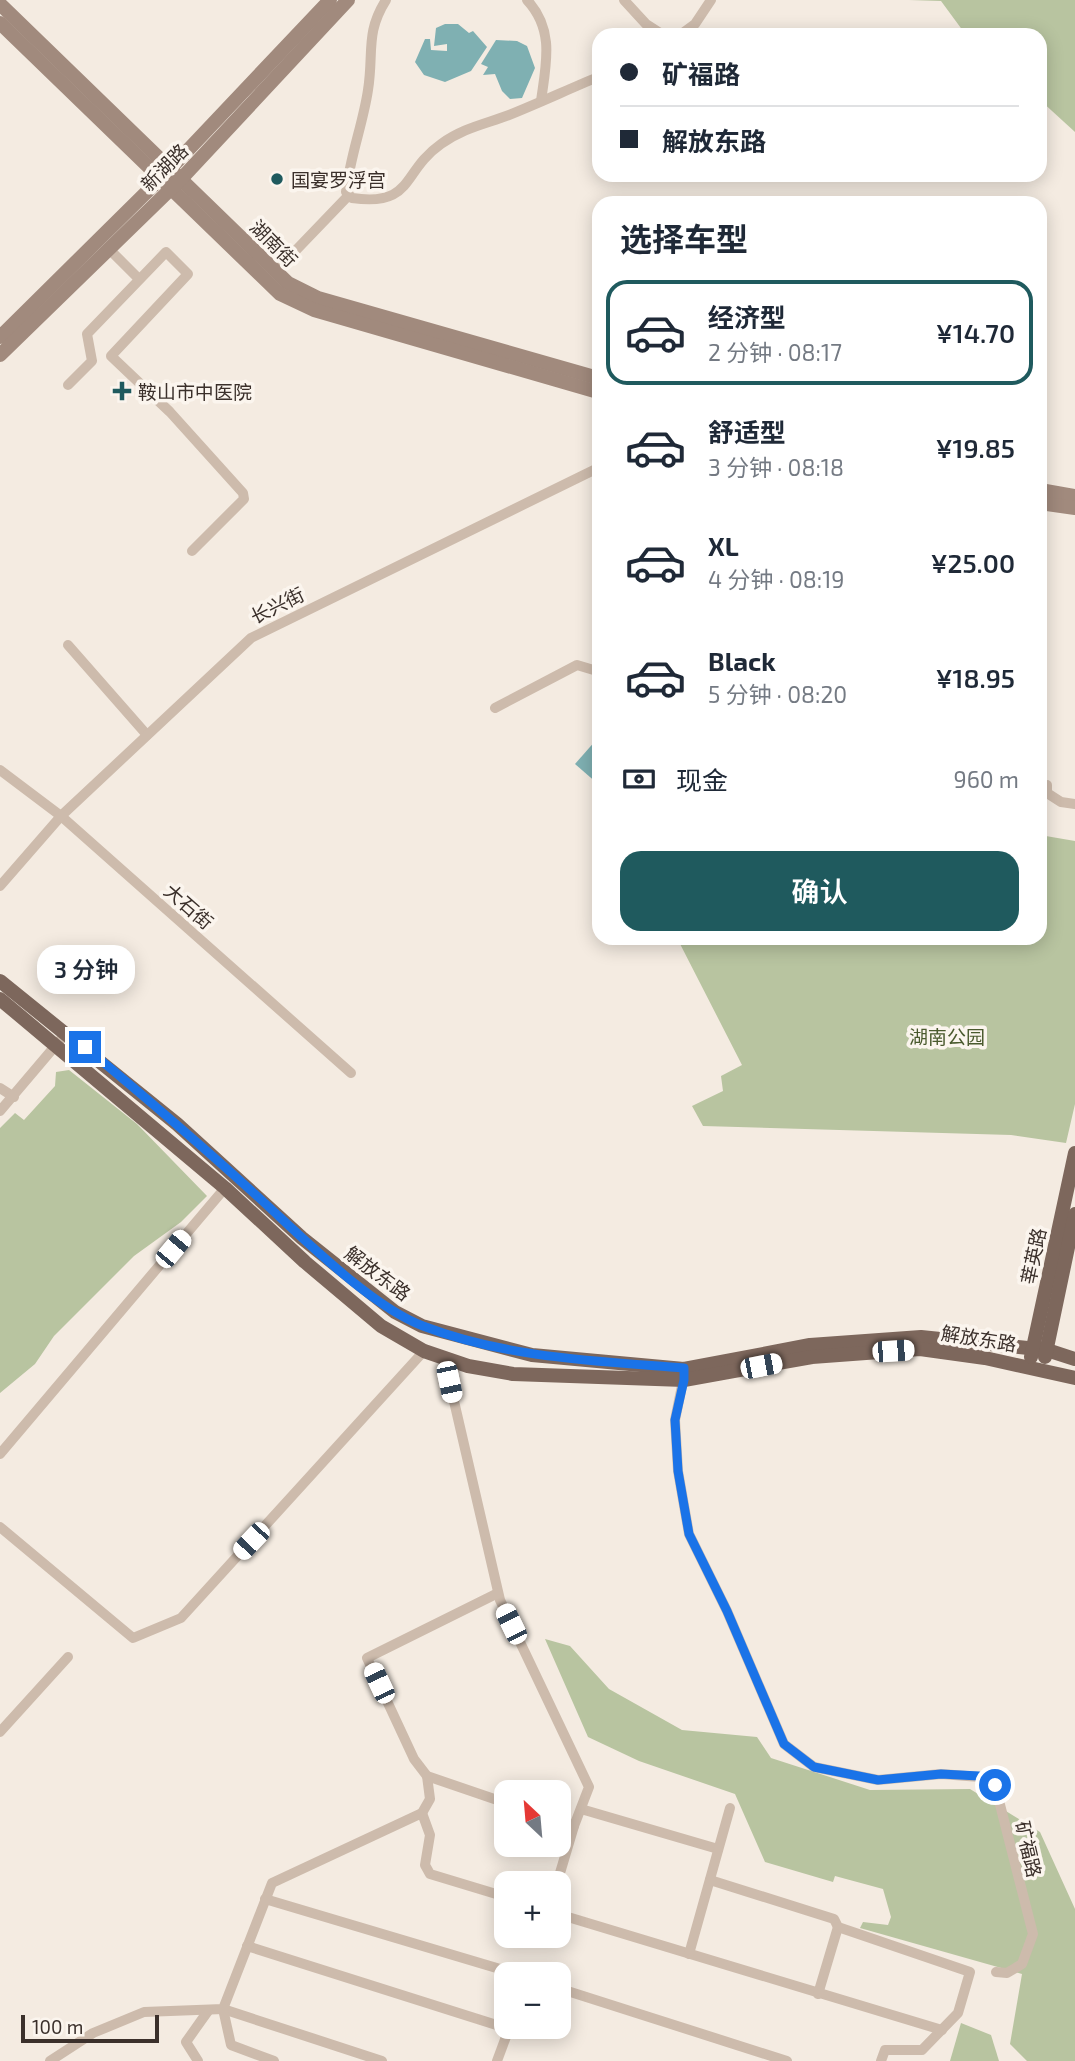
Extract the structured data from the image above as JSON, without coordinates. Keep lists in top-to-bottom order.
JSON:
{
  "streets": {
    "main road": [
      "新湖路",
      "湖南街",
      "莘英路",
      "解放东路"
    ],
    "street": ["长兴街", "大石街", "矿福路"]
  },
  "crossings": [
    ["新湖路", "湖南街"],
    ["长兴街", "大石街"],
    ["莘英路", "解放东路"],
    ["解放东路", "矿福路"]
  ],
  "parks": ["湖南公园"],
  "places": {
    "other": ["国宴罗浮宫"],
    "health": ["鞍山市中医院"]
  },
  "scale_bar": "100 m",
  "north": "top left",
  "page": {
    "banner": ["矿福路", "解放东路"],
    "heading": "选择车型",
    "list": [
      {
        "name": "经济型",
        "note": "2 分钟 · 08:17",
        "value": "¥14.70"
      },
      {
        "name": "舒适型",
        "note": "3 分钟 · 08:18",
        "value": "¥19.85"
      },
      {
        "name": "XL",
        "note": "4 分钟 · 08:19",
        "value": "¥25.00"
      },
      {
        "name": "Black",
        "note": "5 分钟 · 08:20",
        "value": "¥18.95"
      }
    ],
    "pay": ["现金", "960 m"],
    "buttons": "确认",
    "bubble": "3 分钟",
    "map_buttons": ["+", "−"],
    "scale": "100 m"
  }
}
